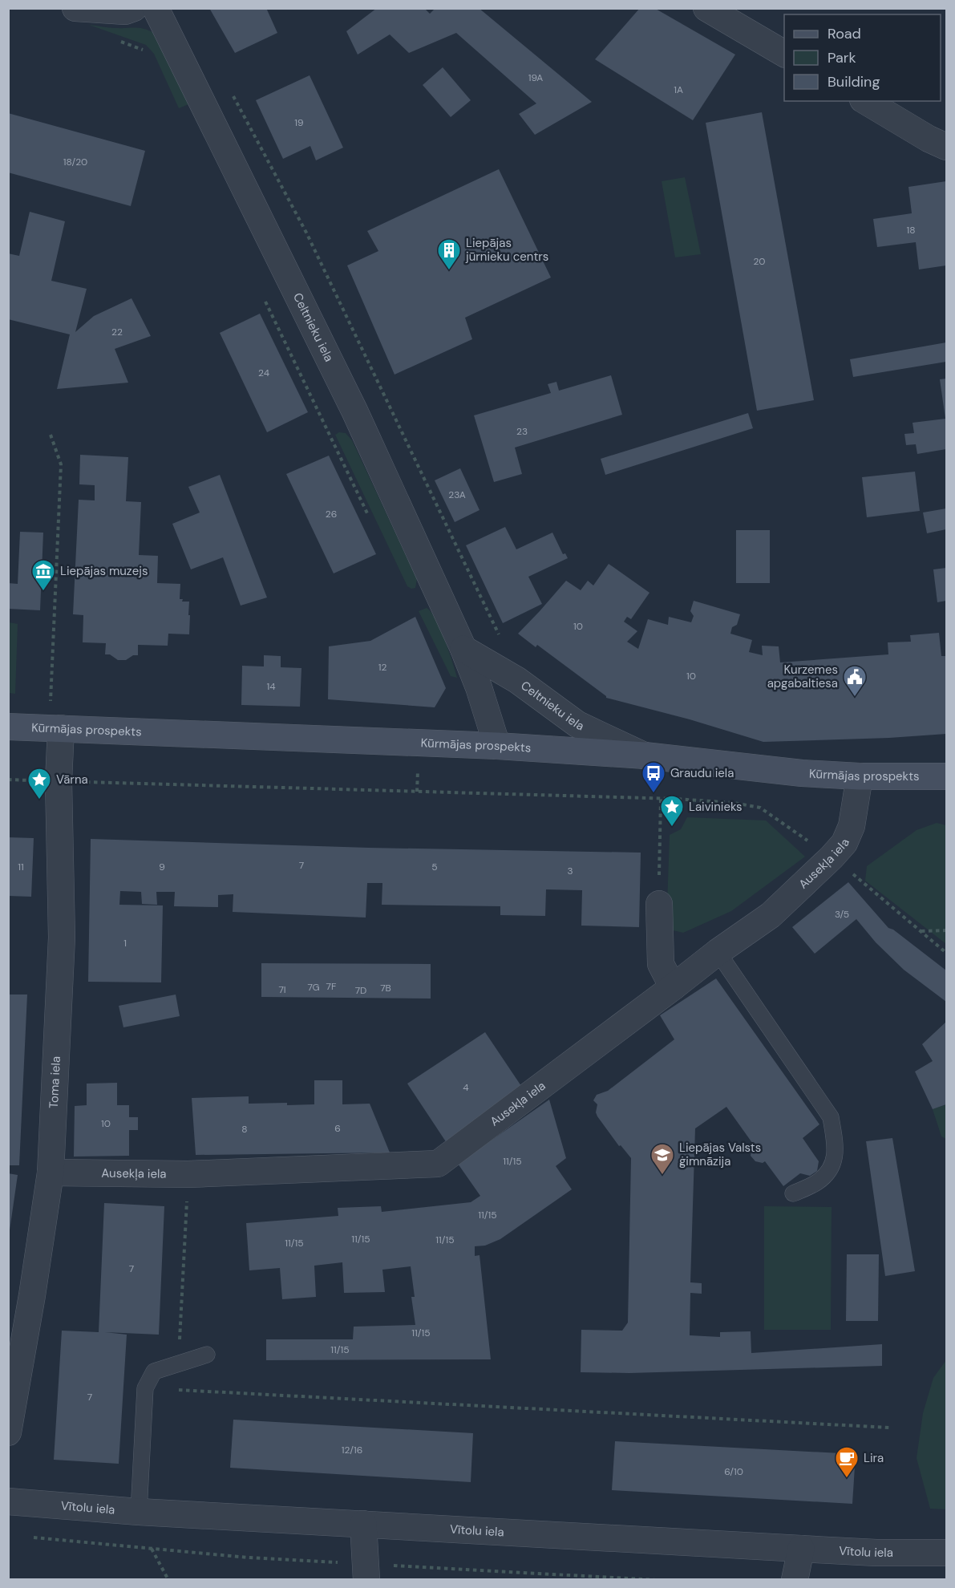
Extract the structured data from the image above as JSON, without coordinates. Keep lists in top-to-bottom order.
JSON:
{
  "streets": {
    "main road": ["Kūrmājas prospekts"],
    "street": [
      "Celtnieku iela",
      "Ausekļa iela",
      "Toma iela",
      "Vītolu iela"
    ]
  },
  "crossings": [
    ["Celtnieku iela", "Kūrmājas prospekts"],
    ["Kūrmājas prospekts", "Ausekļa iela"],
    ["Kūrmājas prospekts", "Toma iela"],
    ["Ausekļa iela", "Toma iela"]
  ],
  "places": {
    "building": ["Liepājas jūrnieku centrs"],
    "museum": ["Liepājas muzejs"],
    "public building": ["Kurzemes apgabaltiesa"],
    "bus stop": ["Graudu iela"],
    "place": ["Vārna", "Laivinieks"],
    "school or university": ["Liepājas Valsts ģimnāzija"],
    "cafe": ["Lira"]
  },
  "house_numbers": [
    "19A",
    "1A",
    "19",
    "18/20",
    "18",
    "20",
    "22",
    "24",
    "23",
    "23A",
    "26",
    "10",
    "12",
    "10",
    "14",
    "7",
    "11",
    "9",
    "5",
    "3",
    "3/5",
    "1",
    "7F",
    "7G",
    "7B",
    "7I",
    "7D",
    "4",
    "10",
    "6",
    "8",
    "11/15",
    "11/15",
    "11/15",
    "11/15",
    "11/15",
    "7",
    "11/15",
    "11/15",
    "7",
    "12/16",
    "6/10"
  ],
  "legend": ["Road", "Park", "Building"]
}
